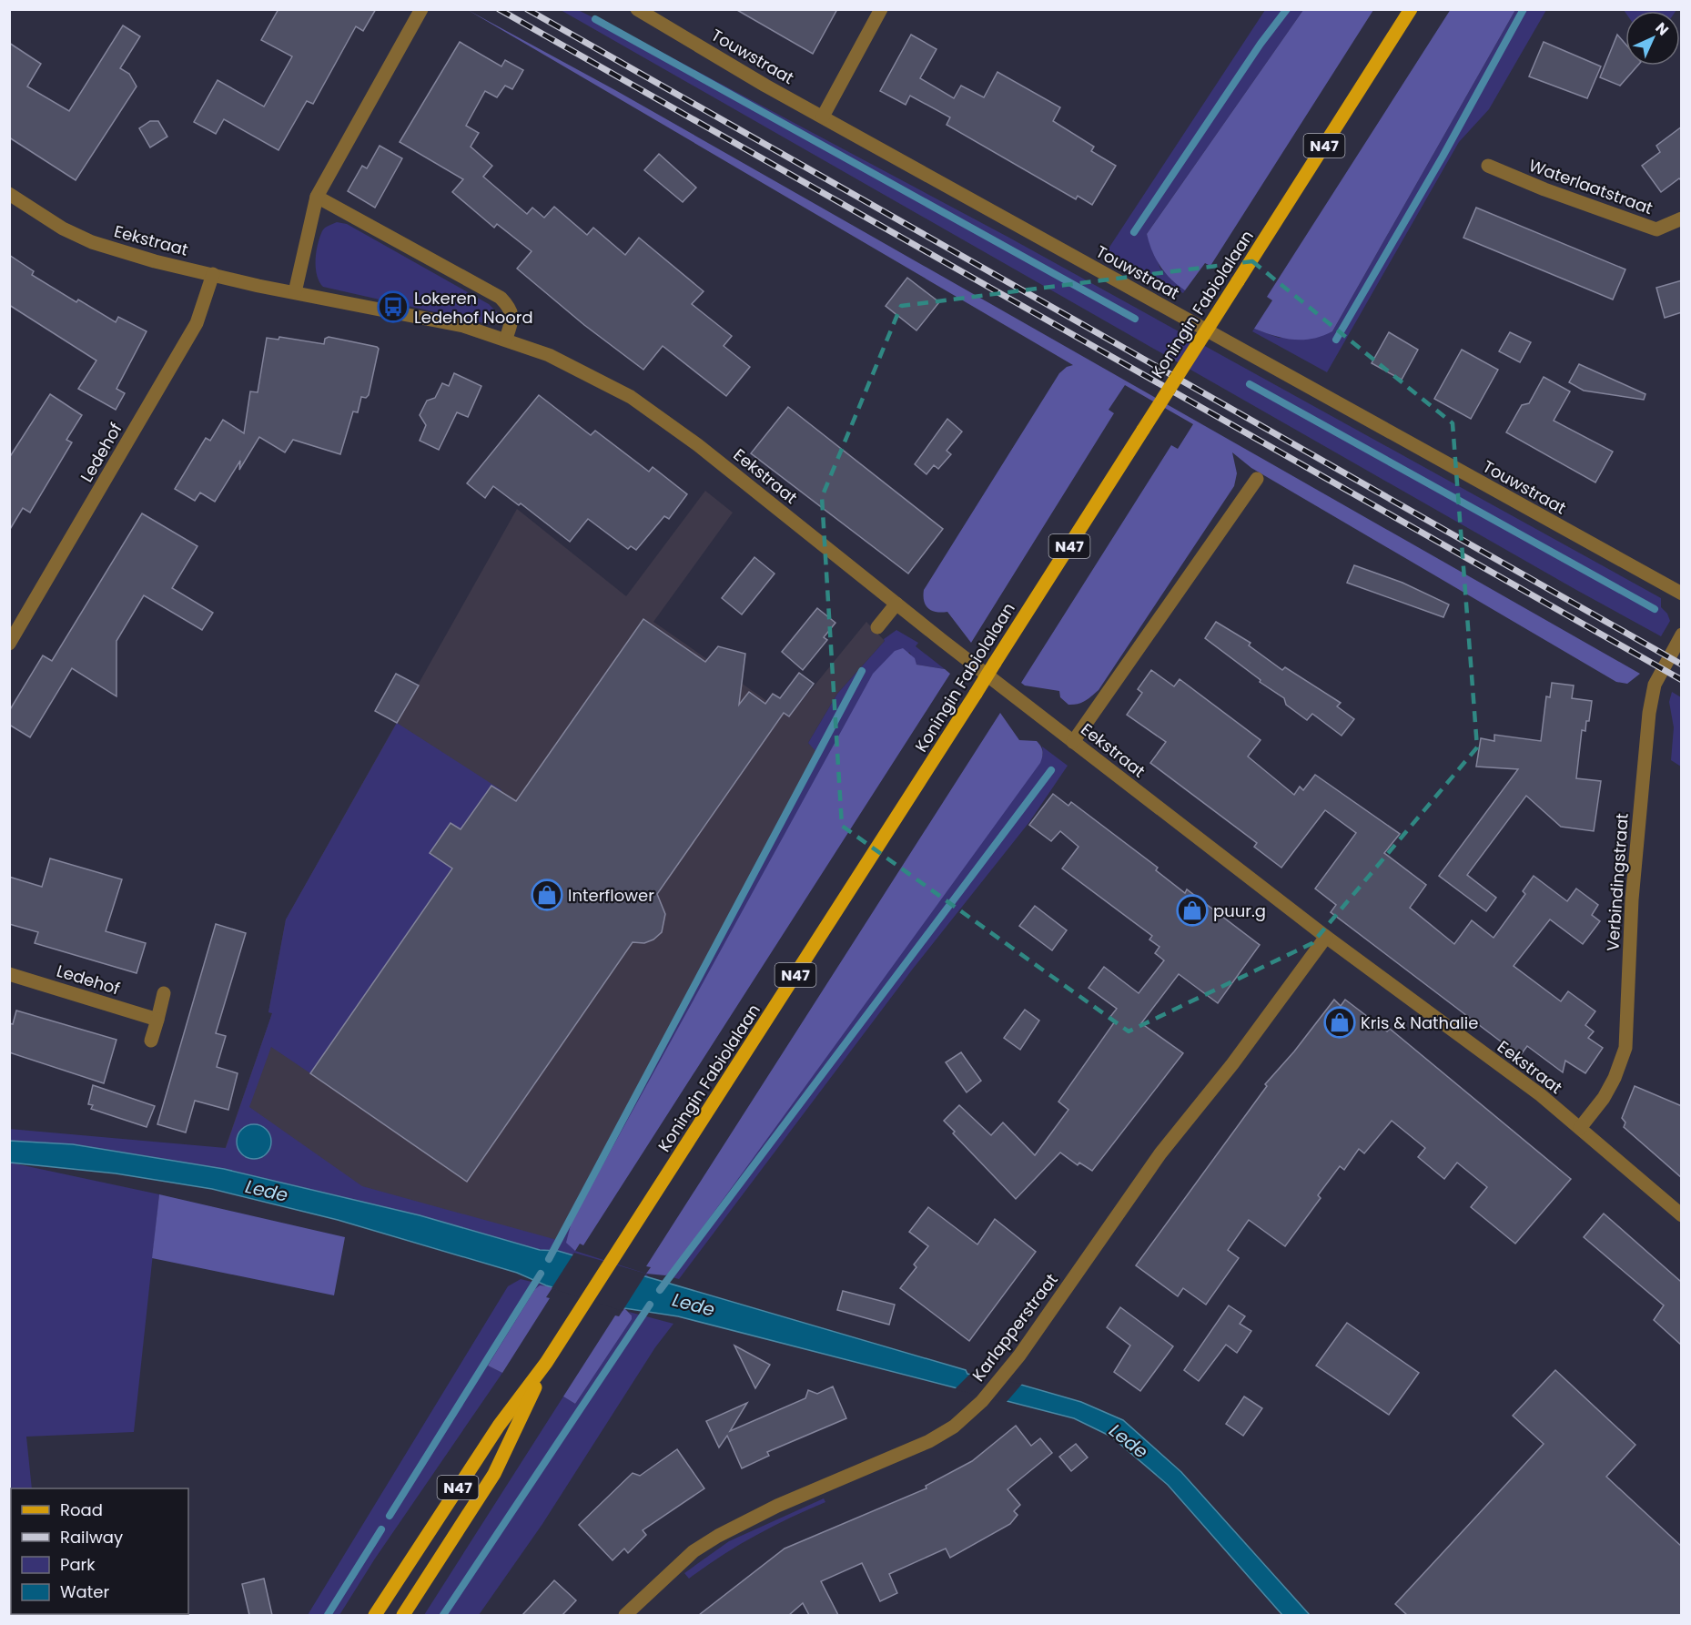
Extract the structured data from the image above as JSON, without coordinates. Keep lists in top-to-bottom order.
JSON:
{
  "streets": {
    "main road": ["N47", "Koningin Fabiolalaan"],
    "street": [
      "Touwstraat",
      "Waterlaatstraat",
      "Eekstraat",
      "Ledehof",
      "Verbindingstraat",
      "Karlapperstraat"
    ]
  },
  "crossings": [
    ["Eekstraat", "Ledehof"],
    ["Eekstraat", "Verbindingstraat"],
    ["Eekstraat", "Karlapperstraat"]
  ],
  "water": ["Lede"],
  "places": {
    "bus stop": ["Lokeren Ledehof Noord"],
    "shop": ["Interflower", "puur.g", "Kris & Nathalie"]
  },
  "legend": [
    "Road",
    "Railway",
    "Park",
    "Water"
  ],
  "north": "top right"
}
